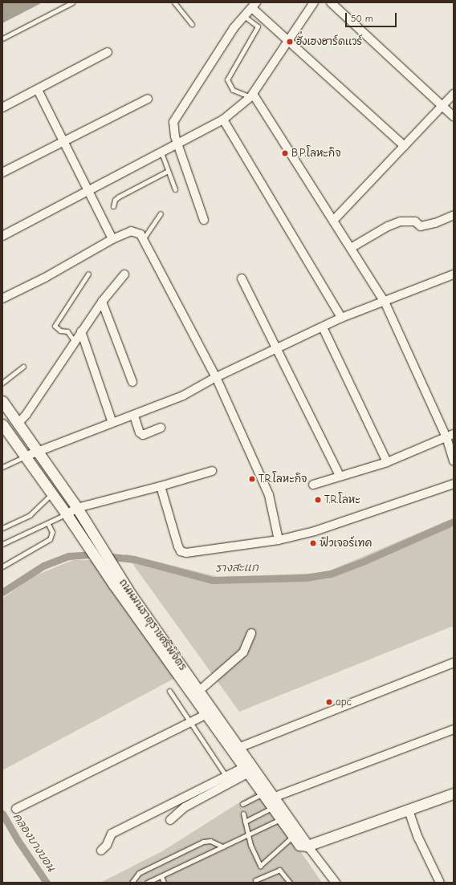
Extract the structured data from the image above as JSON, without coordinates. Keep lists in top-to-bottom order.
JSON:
{
  "streets": {
    "street": ["ถนนมนธาตุราชศรีพิจิตร"]
  },
  "water": ["รางสะแก", "คลองบางบอน"],
  "places": [
    "ฮั่งเฮงฮาร์ดแวร์",
    "B.P.โลหะกิจ",
    "T.R.โลหะกิจ",
    "T.R.โลหะ",
    "ฟิวเจอร์เทค",
    "apc"
  ],
  "scale_bar": "50 m"
}
